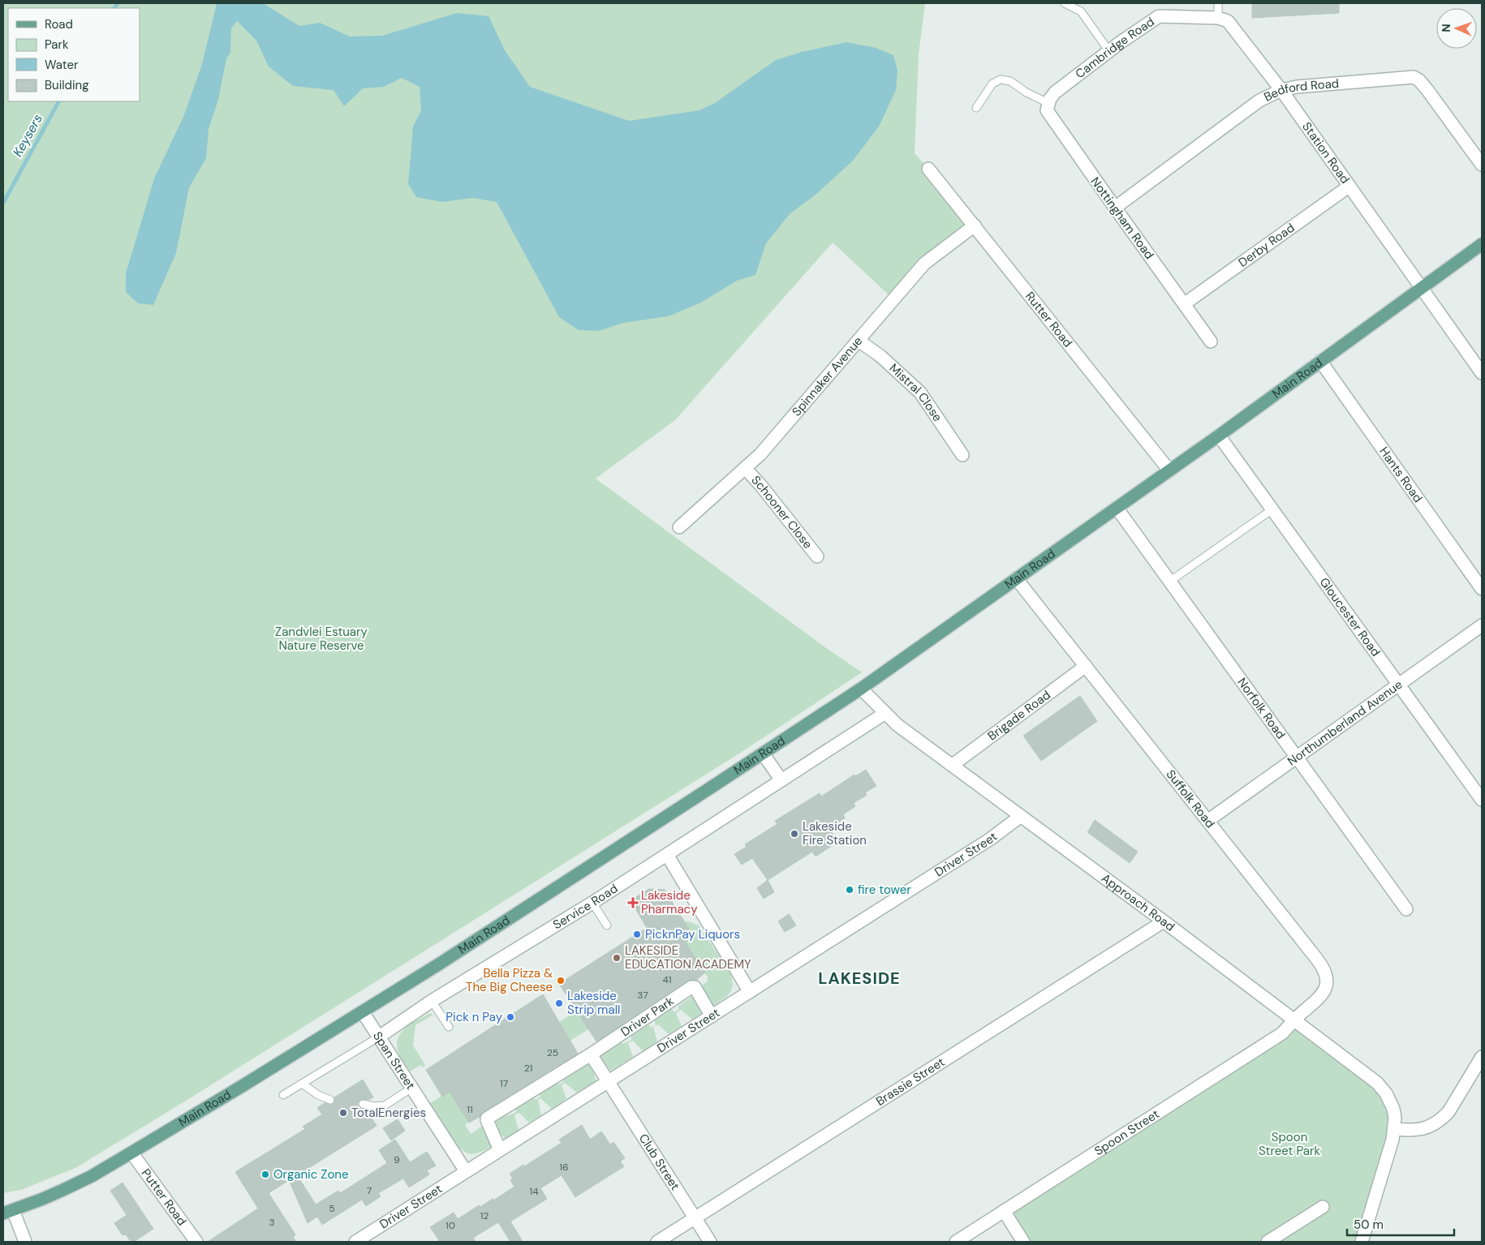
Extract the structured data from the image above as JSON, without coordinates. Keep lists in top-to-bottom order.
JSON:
{
  "streets": {
    "main road": ["Main Road"],
    "street": [
      "Cambridge Road",
      "Bedford Road",
      "Station Road",
      "Nottingham Road",
      "Derby Road",
      "Rutter Road",
      "Spinnaker Avenue",
      "Mistral Close",
      "Hants Road",
      "Schooner Close",
      "Gloucester Road",
      "Norfolk Road",
      "Brigade Road",
      "Northumberland Avenue",
      "Suffolk Road",
      "Driver Street",
      "Approach Road",
      "Service Road",
      "Driver Park",
      "Span Street",
      "Brassie Street",
      "Spoon Street",
      "Club Street",
      "Putter Road"
    ]
  },
  "crossings": [
    ["Cambridge Road", "Station Road"],
    ["Cambridge Road", "Nottingham Road"],
    ["Bedford Road", "Station Road"],
    ["Bedford Road", "Nottingham Road"],
    ["Station Road", "Derby Road"],
    ["Station Road", "Main Road"],
    ["Nottingham Road", "Derby Road"],
    ["Rutter Road", "Spinnaker Avenue"],
    ["Rutter Road", "Main Road"],
    ["Spinnaker Avenue", "Mistral Close"],
    ["Spinnaker Avenue", "Schooner Close"],
    ["Main Road", "Hants Road"],
    ["Main Road", "Gloucester Road"],
    ["Main Road", "Norfolk Road"],
    ["Main Road", "Suffolk Road"],
    ["Main Road", "Approach Road"],
    ["Main Road", "Span Street"],
    ["Main Road", "Putter Road"],
    ["Gloucester Road", "Northumberland Avenue"],
    ["Norfolk Road", "Northumberland Avenue"],
    ["Brigade Road", "Suffolk Road"],
    ["Brigade Road", "Approach Road"],
    ["Northumberland Avenue", "Suffolk Road"],
    ["Suffolk Road", "Approach Road"],
    ["Suffolk Road", "Spoon Street"],
    ["Driver Street", "Approach Road"],
    ["Driver Street", "Driver Park"],
    ["Driver Street", "Span Street"],
    ["Driver Street", "Club Street"],
    ["Approach Road", "Service Road"],
    ["Approach Road", "Brassie Street"],
    ["Approach Road", "Spoon Street"],
    ["Service Road", "Span Street"],
    ["Driver Park", "Club Street"],
    ["Brassie Street", "Club Street"]
  ],
  "districts": ["LAKESIDE"],
  "water": ["Keysers"],
  "parks": ["Zandvlei Estuary Nature Reserve", "Spoon Street Park"],
  "places": {
    "other": [
      "Lakeside Fire Station",
      "fire tower",
      "PicknPay Liquors",
      "LAKESIDE EDUCATION ACADEMY",
      "Bella Pizza & The Big Cheese",
      "Lakeside Strip mall",
      "Pick n Pay",
      "TotalEnergies",
      "Organic Zone"
    ],
    "health": ["Lakeside Pharmacy"]
  },
  "house_numbers": [
    "41",
    "37",
    "25",
    "21",
    "17",
    "11",
    "9",
    "16",
    "7",
    "14",
    "5",
    "12",
    "3",
    "10"
  ],
  "legend": [
    "Road",
    "Park",
    "Water",
    "Building"
  ],
  "scale_bar": "50 m",
  "north": "left"
}
